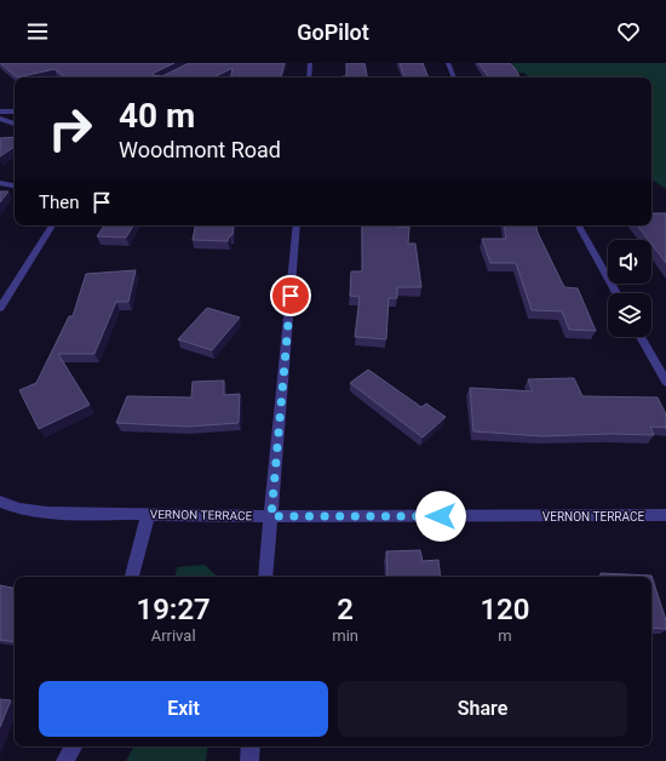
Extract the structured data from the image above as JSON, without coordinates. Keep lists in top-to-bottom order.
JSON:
{
  "streets": {
    "street": ["VERNON TERRACE"]
  },
  "page": {
    "header": "GoPilot",
    "turn": ["40 m", "Woodmont Road"],
    "then": "Then",
    "eta": [
      "19:27",
      "Arrival",
      "2",
      "min",
      "120",
      "m"
    ],
    "buttons": ["Exit", "Share"]
  }
}
